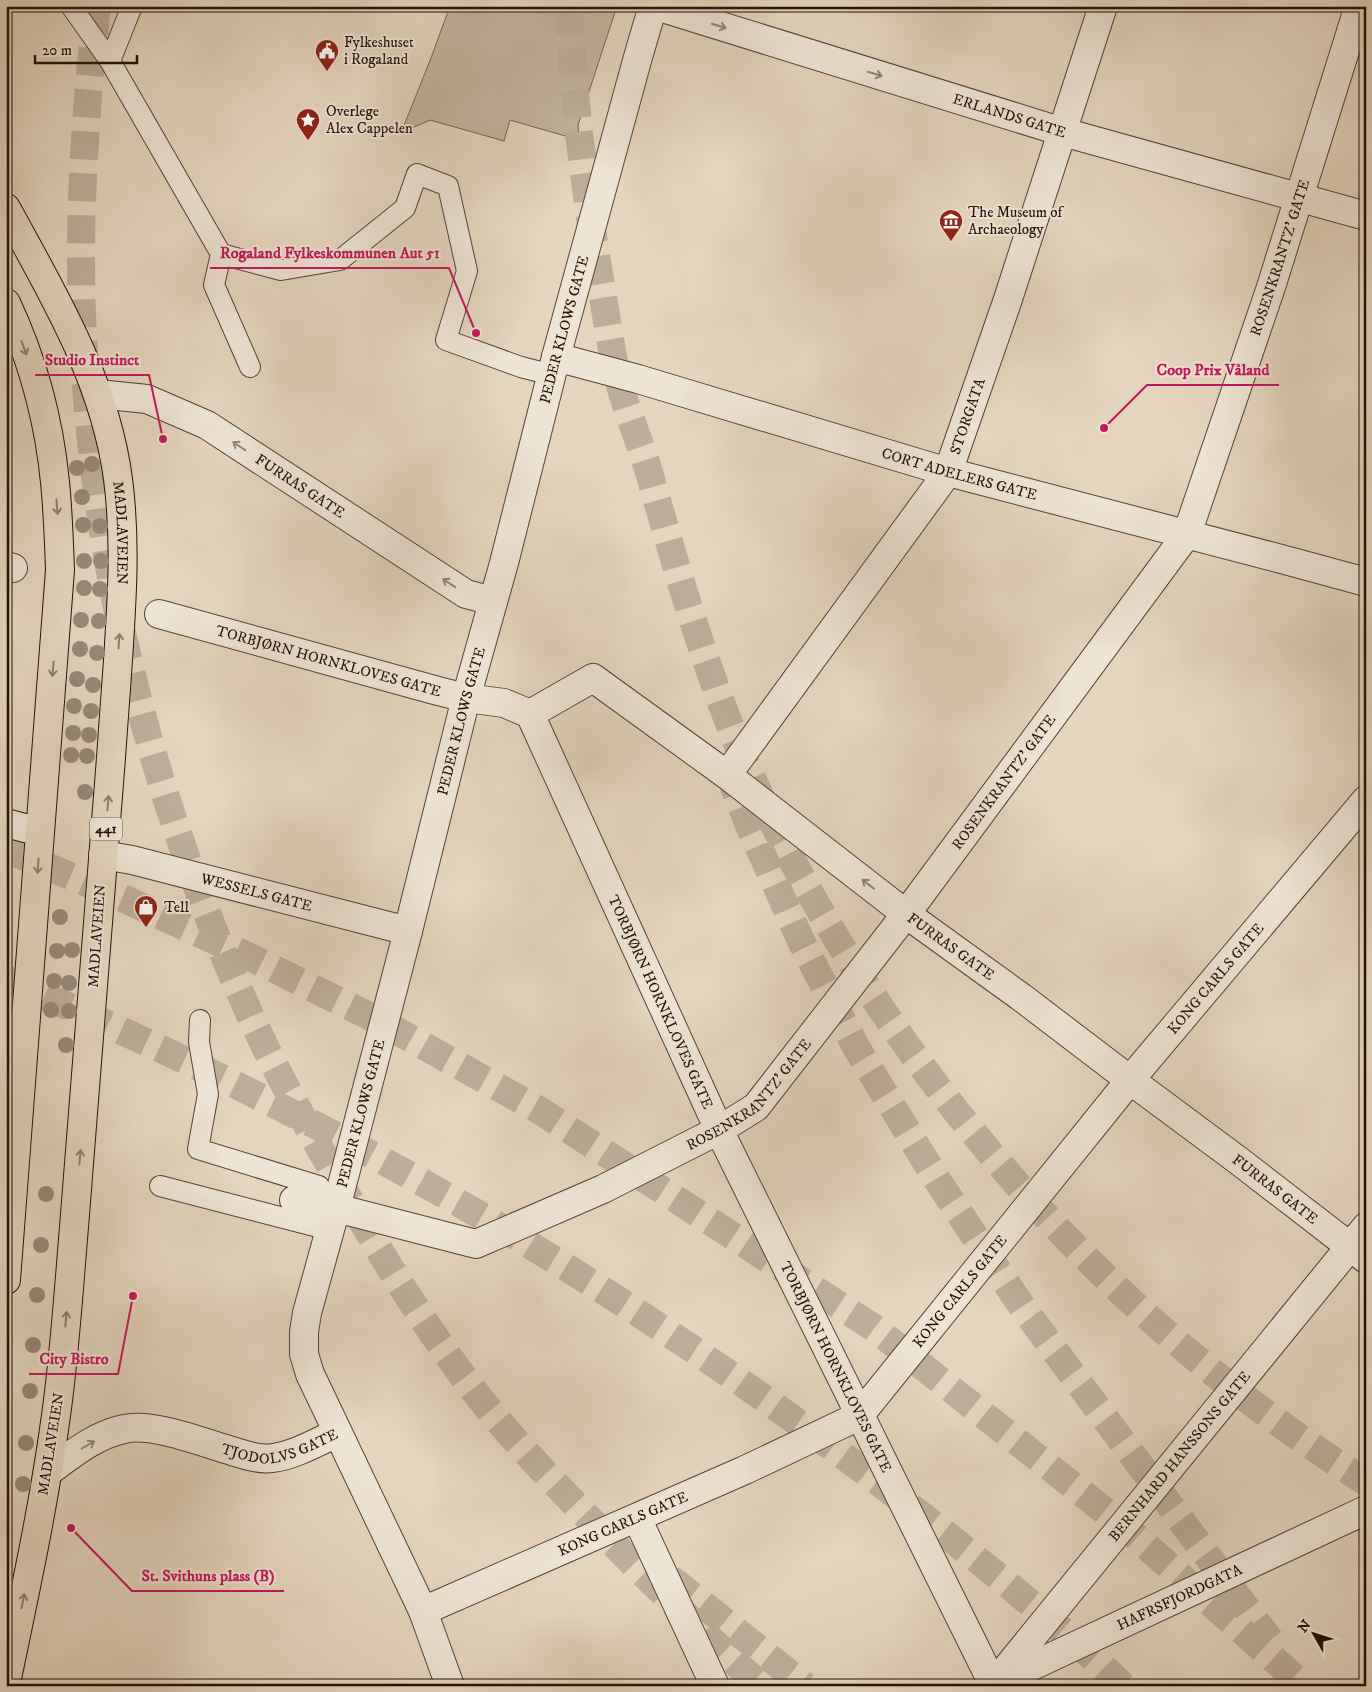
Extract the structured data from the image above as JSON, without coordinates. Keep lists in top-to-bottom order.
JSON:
{
  "streets": {
    "main road": ["MADLAVEIEN", "441"],
    "street": [
      "ERLANDS GATE",
      "ROSENKRANTZ' GATE",
      "PEDER KLOWS GATE",
      "STORGATA",
      "CORT ADELERS GATE",
      "FURRAS GATE",
      "TORBJØRN HORNKLOVES GATE",
      "WESSELS GATE",
      "KONG CARLS GATE",
      "TJODOLVS GATE",
      "BERNHARD HANSSONS GATE",
      "HAFRSFJORDGATA"
    ]
  },
  "crossings": [
    ["ERLANDS GATE", "ROSENKRANTZ' GATE"],
    ["ERLANDS GATE", "PEDER KLOWS GATE"],
    ["ERLANDS GATE", "STORGATA"],
    ["ROSENKRANTZ' GATE", "PEDER KLOWS GATE"],
    ["ROSENKRANTZ' GATE", "CORT ADELERS GATE"],
    ["ROSENKRANTZ' GATE", "FURRAS GATE"],
    ["ROSENKRANTZ' GATE", "TORBJØRN HORNKLOVES GATE"],
    ["PEDER KLOWS GATE", "CORT ADELERS GATE"],
    ["PEDER KLOWS GATE", "FURRAS GATE"],
    ["PEDER KLOWS GATE", "TORBJØRN HORNKLOVES GATE"],
    ["PEDER KLOWS GATE", "WESSELS GATE"],
    ["PEDER KLOWS GATE", "TJODOLVS GATE"],
    ["STORGATA", "CORT ADELERS GATE"],
    ["STORGATA", "FURRAS GATE"],
    ["FURRAS GATE", "MADLAVEIEN"],
    ["FURRAS GATE", "TORBJØRN HORNKLOVES GATE"],
    ["FURRAS GATE", "KONG CARLS GATE"],
    ["FURRAS GATE", "BERNHARD HANSSONS GATE"],
    ["MADLAVEIEN", "WESSELS GATE"],
    ["MADLAVEIEN", "TJODOLVS GATE"],
    ["TORBJØRN HORNKLOVES GATE", "KONG CARLS GATE"],
    ["TORBJØRN HORNKLOVES GATE", "BERNHARD HANSSONS GATE"],
    ["TORBJØRN HORNKLOVES GATE", "HAFRSFJORDGATA"],
    ["KONG CARLS GATE", "TJODOLVS GATE"],
    ["BERNHARD HANSSONS GATE", "HAFRSFJORDGATA"]
  ],
  "one_way": ["ERLANDS GATE", "FURRAS GATE", "TJODOLVS GATE"],
  "places": {
    "public building": ["Fylkeshuset i Rogaland"],
    "place": ["Overlege Alex Cappelen"],
    "museum": ["The Museum of Archaeology"],
    "other": [
      "Rogaland Fylkeskommunen Aut 51",
      "Coop Prix Våland",
      "Studio Instinct",
      "City Bistro",
      "St. Svithuns plass (B)"
    ],
    "shop": ["Tell"]
  },
  "scale_bar": "20 m",
  "north": "top left"
}
